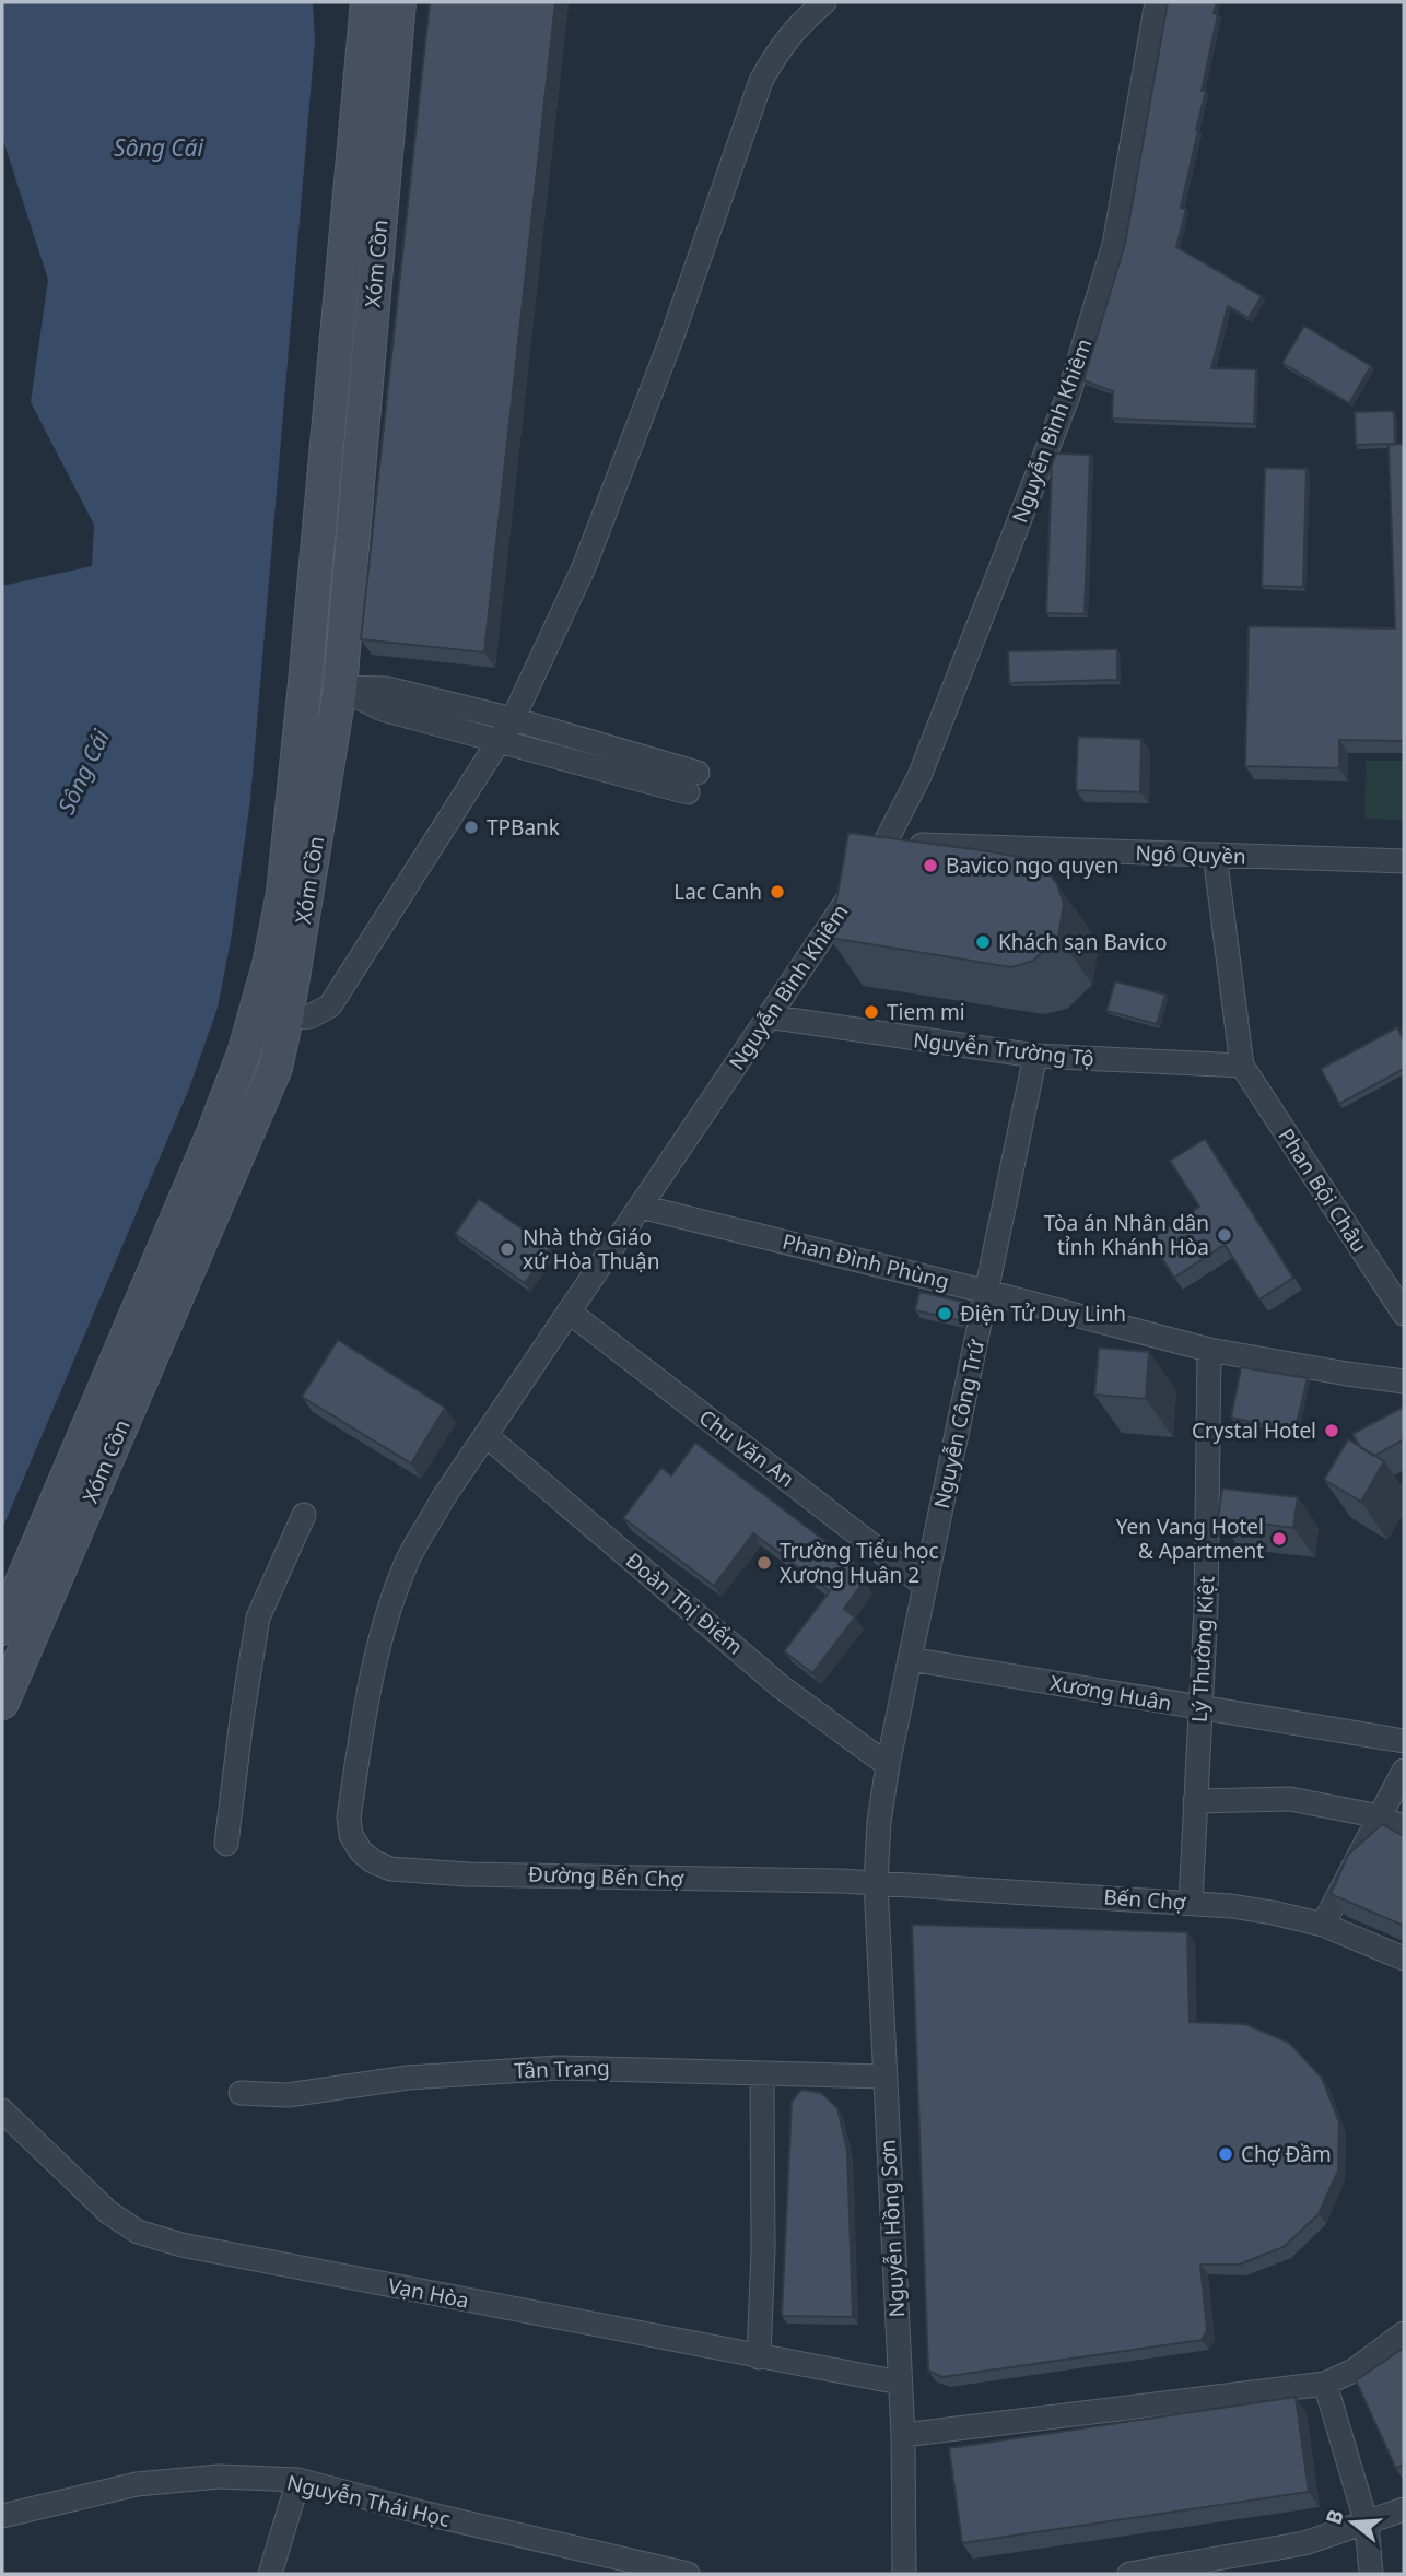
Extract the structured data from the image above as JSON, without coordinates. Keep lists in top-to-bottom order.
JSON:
{
  "streets": {
    "street": [
      "Xóm Cồn",
      "Nguyễn Bình Khiêm",
      "Ngô Quyền",
      "Nguyễn Trường Tộ",
      "Phan Bội Châu",
      "Phan Đình Phùng",
      "Nguyễn Công Trứ",
      "Chu Văn An",
      "Đoàn Thị Điểm",
      "Lý Thường Kiệt",
      "Xương Huân",
      "Đường Bến Chợ",
      "Bến Chợ",
      "Tân Trang",
      "Nguyễn Hồng Sơn",
      "Vạn Hòa",
      "Nguyễn Thái Học"
    ]
  },
  "crossings": [
    ["Nguyễn Bình Khiêm", "Ngô Quyền"],
    ["Nguyễn Bình Khiêm", "Nguyễn Trường Tộ"],
    ["Nguyễn Bình Khiêm", "Phan Đình Phùng"],
    ["Nguyễn Bình Khiêm", "Chu Văn An"],
    ["Nguyễn Bình Khiêm", "Đoàn Thị Điểm"],
    ["Nguyễn Bình Khiêm", "Đường Bến Chợ"],
    ["Nguyễn Trường Tộ", "Phan Bội Châu"],
    ["Nguyễn Trường Tộ", "Nguyễn Công Trứ"],
    ["Phan Đình Phùng", "Nguyễn Công Trứ"],
    ["Phan Đình Phùng", "Lý Thường Kiệt"],
    ["Nguyễn Công Trứ", "Chu Văn An"],
    ["Nguyễn Công Trứ", "Đoàn Thị Điểm"],
    ["Nguyễn Công Trứ", "Xương Huân"],
    ["Nguyễn Công Trứ", "Đường Bến Chợ"],
    ["Nguyễn Công Trứ", "Bến Chợ"],
    ["Nguyễn Công Trứ", "Nguyễn Hồng Sơn"],
    ["Lý Thường Kiệt", "Xương Huân"],
    ["Lý Thường Kiệt", "Bến Chợ"],
    ["Đường Bến Chợ", "Bến Chợ"],
    ["Đường Bến Chợ", "Nguyễn Hồng Sơn"],
    ["Bến Chợ", "Nguyễn Hồng Sơn"],
    ["Tân Trang", "Nguyễn Hồng Sơn"],
    ["Nguyễn Hồng Sơn", "Vạn Hòa"]
  ],
  "water": ["Sông Cái"],
  "places": [
    "TPBank",
    "Bavico ngo quyen",
    "Lac Canh",
    "Khách sạn Bavico",
    "Tiem mi",
    "Tòa án Nhân dân tỉnh Khánh Hòa",
    "Nhà thờ Giáo xứ Hòa Thuận",
    "Điện Tử Duy Linh",
    "Crystal Hotel",
    "Yen Vang Hotel & Apartment",
    "Trường Tiểu học Xương Huân 2",
    "Chợ Đầm"
  ],
  "north": "left"
}
